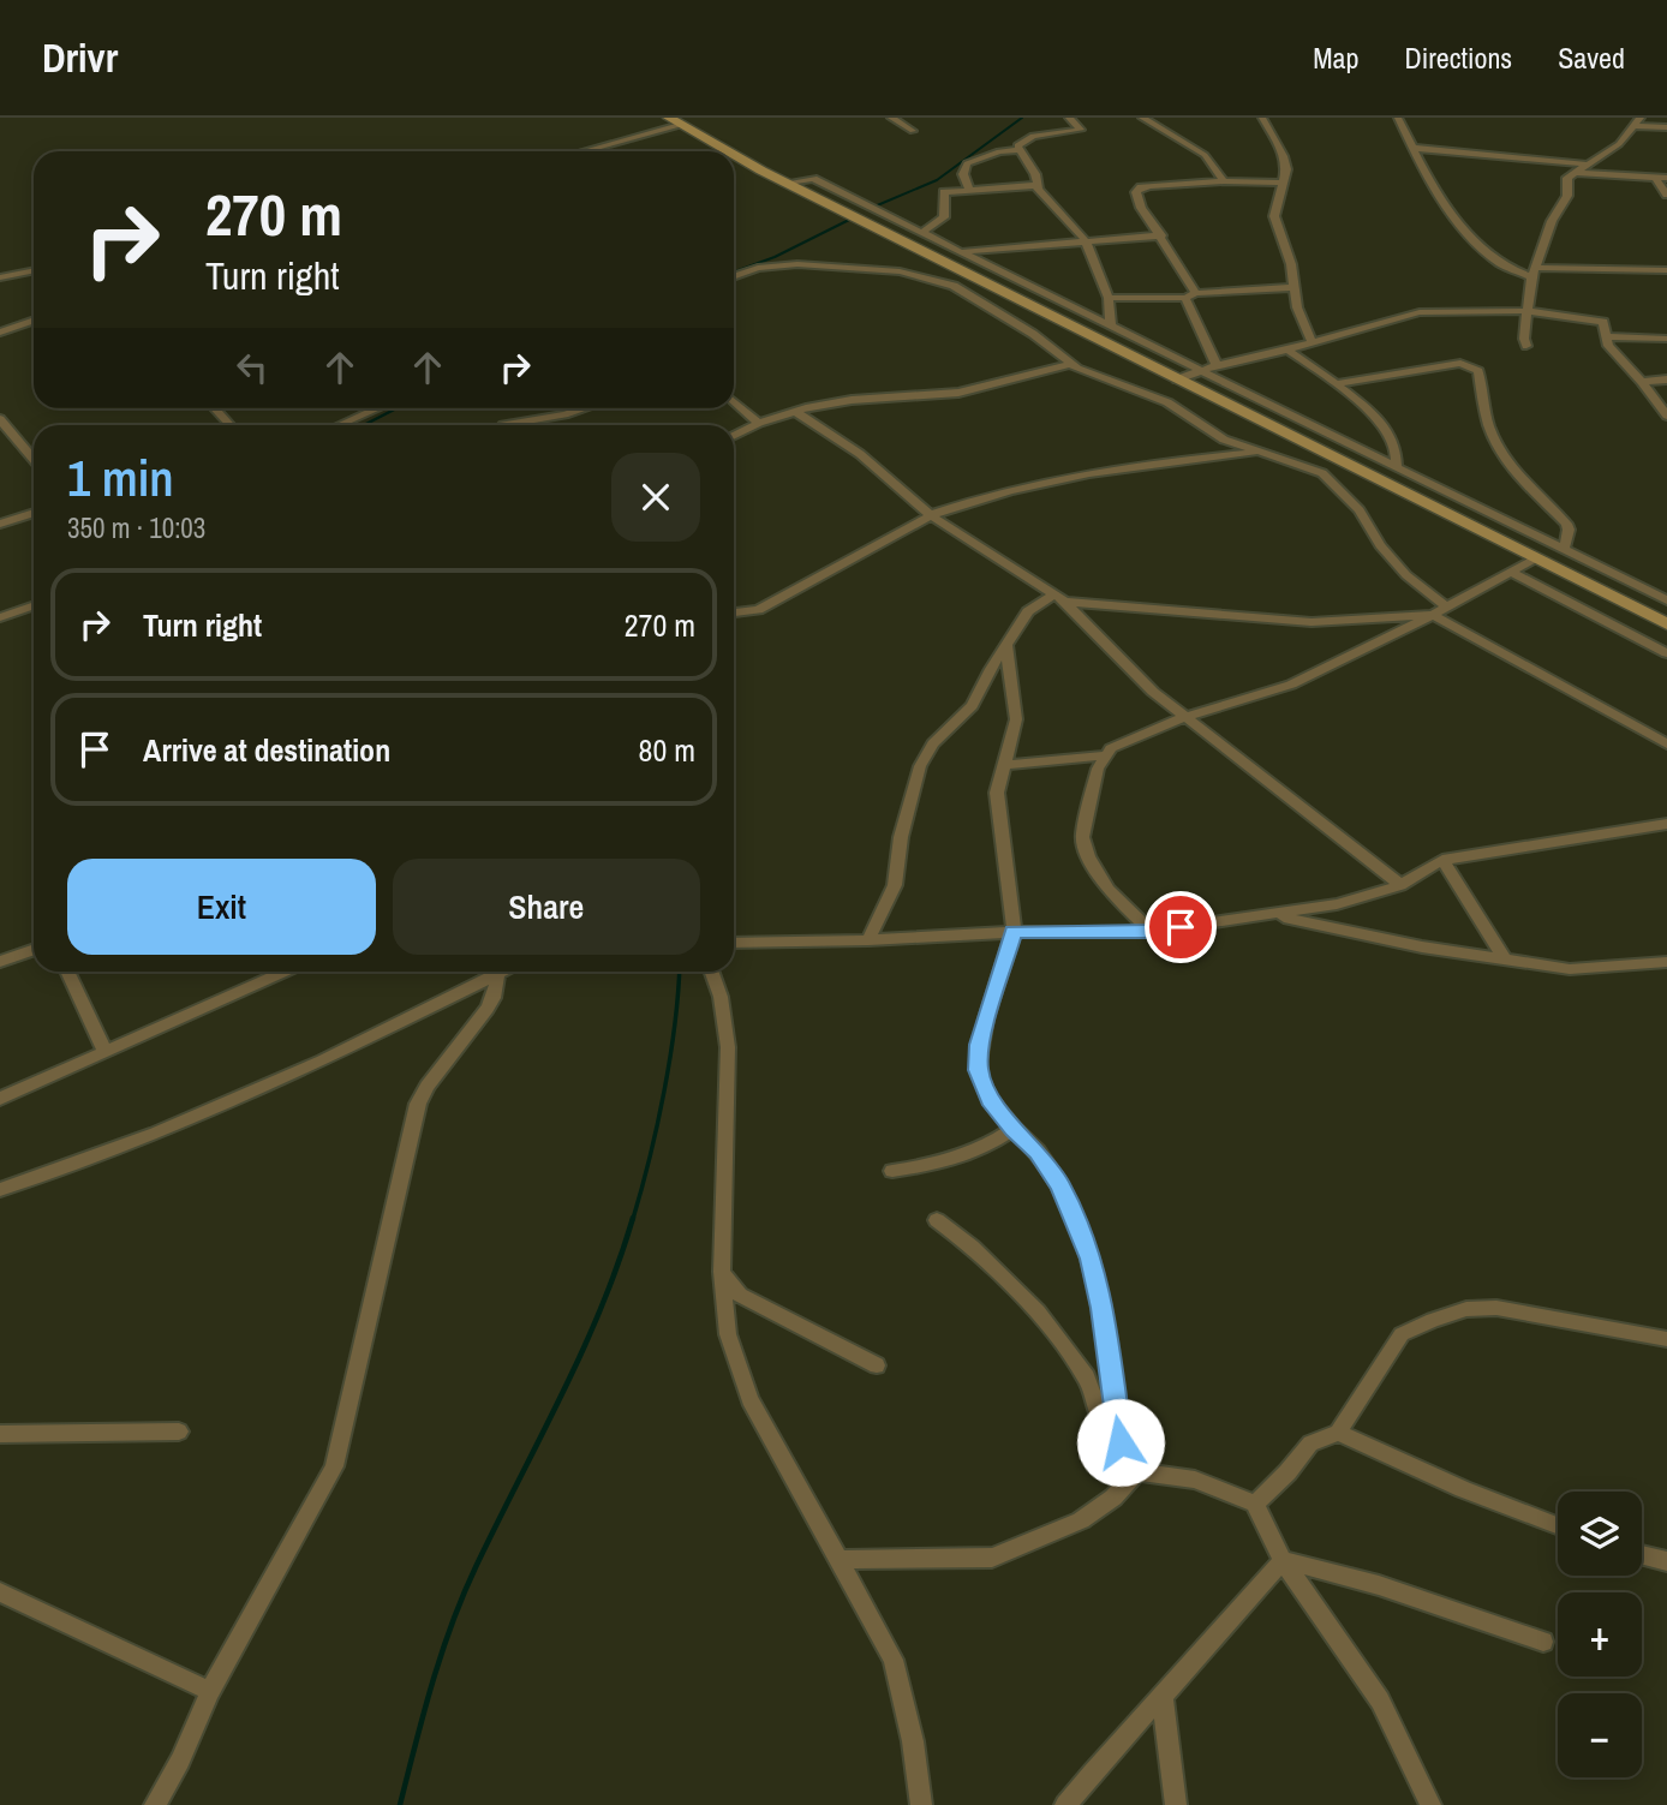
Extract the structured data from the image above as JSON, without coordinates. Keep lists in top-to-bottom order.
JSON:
{
  "page": {
    "header": "Drivr",
    "nav": ["Map", "Directions", "Saved"],
    "turn": ["270 m", "Turn right"],
    "heading": ["1 min", "350 m · 10:03"],
    "list": [
      {
        "name": "Turn right",
        "value": "270 m"
      },
      {
        "name": "Arrive at destination",
        "value": "80 m"
      }
    ],
    "buttons": ["Exit", "Share"],
    "map_buttons": ["+", "−"]
  }
}
